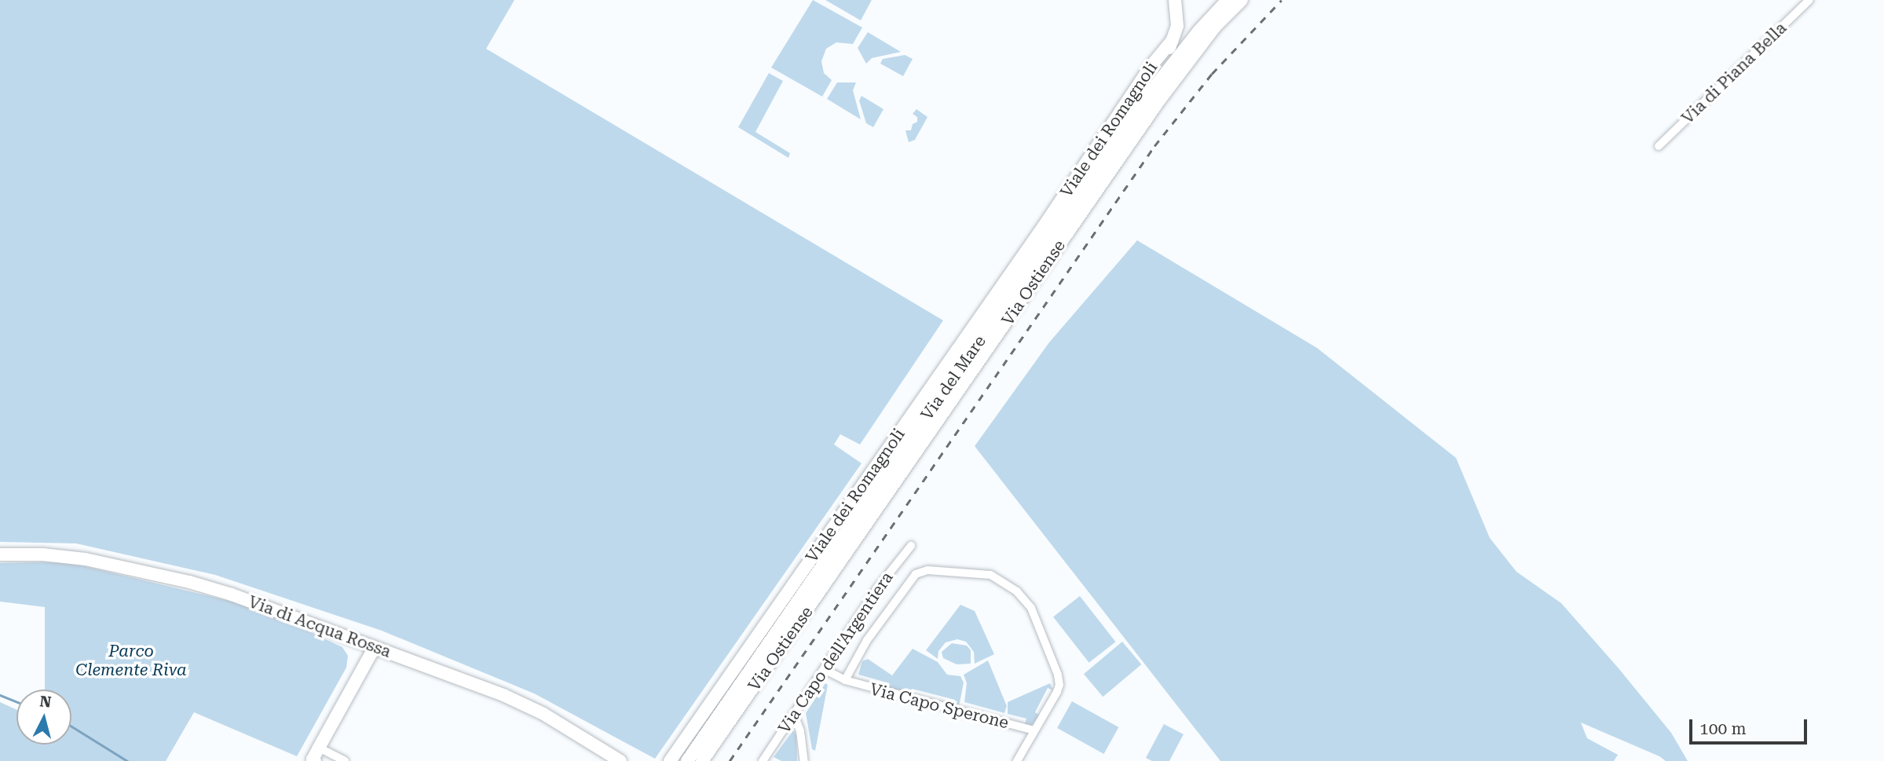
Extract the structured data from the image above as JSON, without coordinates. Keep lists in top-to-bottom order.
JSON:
{
  "streets": {
    "street": [
      "Via di Piana Bella",
      "Viale dei Romagnoli",
      "Via Ostiense",
      "Via del Mare",
      "Via di Acqua Rossa",
      "Via Capo dell'Argentiera",
      "Via Capo Sperone"
    ]
  },
  "crossings": [
    ["Viale dei Romagnoli", "Via del Mare"],
    ["Via Capo dell'Argentiera", "Via Capo Sperone"]
  ],
  "parks": ["Parco Clemente Riva"],
  "scale_bar": "100 m",
  "north": "top"
}
